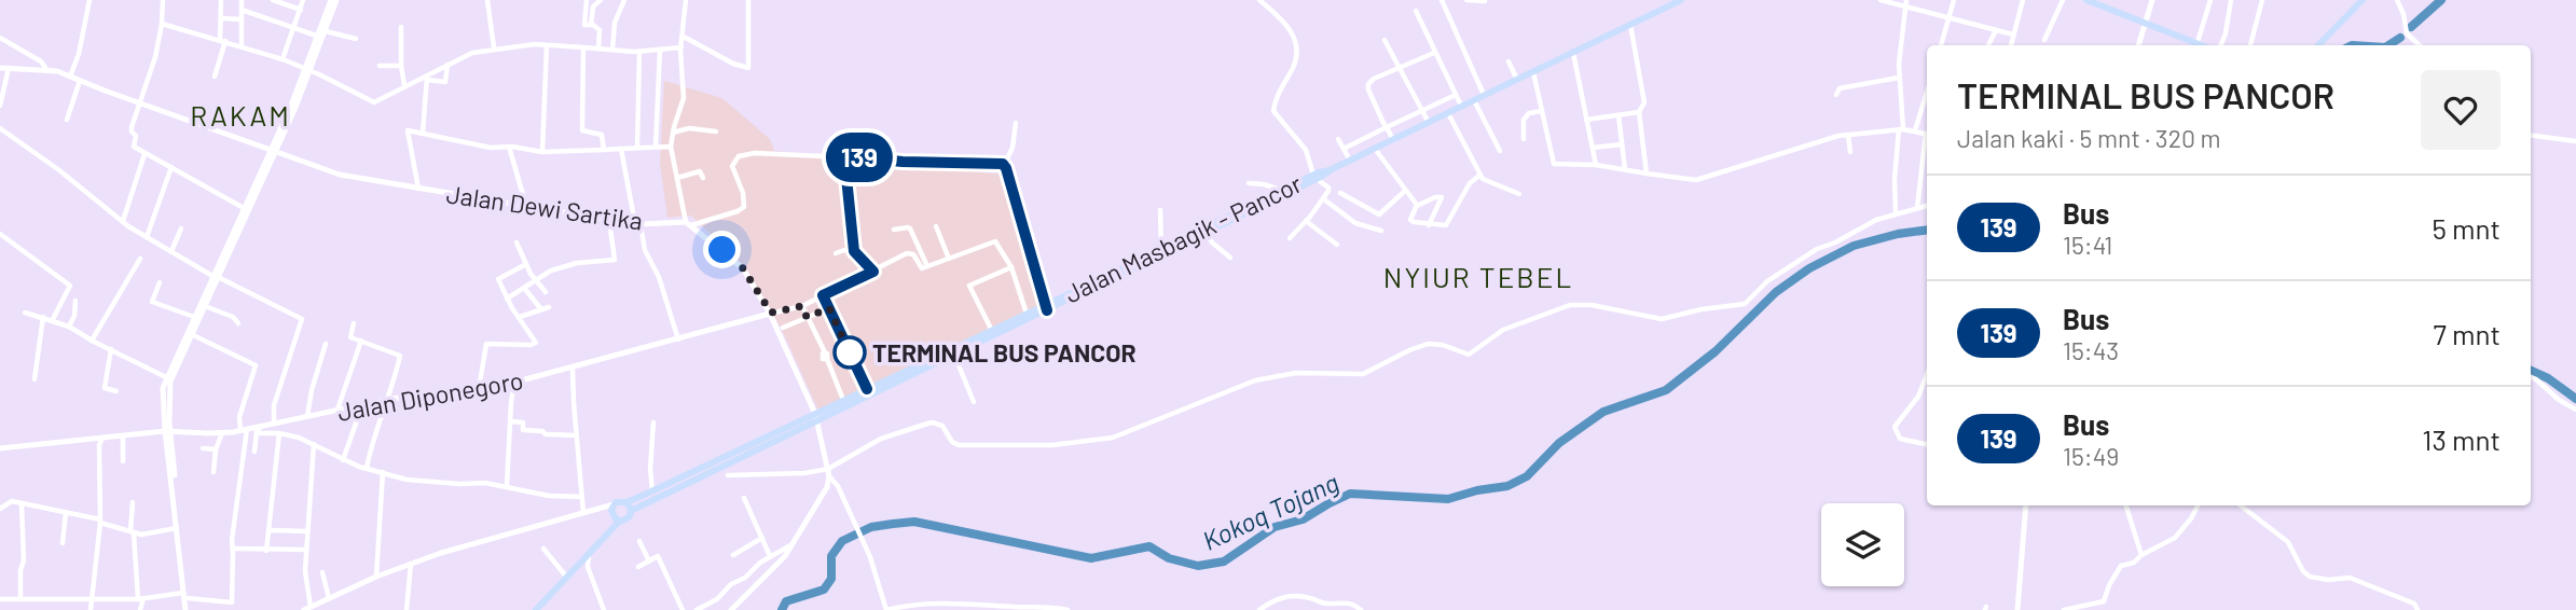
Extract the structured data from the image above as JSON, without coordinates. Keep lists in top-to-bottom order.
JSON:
{
  "streets": {
    "main road": ["Jalan Masbagik - Pancor"],
    "street": ["Jalan Dewi Sartika", "Jalan Diponegoro"]
  },
  "districts": ["RAKAM", "NYIUR TEBEL"],
  "water": ["Kokoq Tojang"],
  "places": ["TERMINAL BUS PANCOR"],
  "lines": ["bus line 139"],
  "page": {
    "on_map": "139",
    "heading": ["TERMINAL BUS PANCOR", "Jalan kaki · 5 mnt · 320 m"],
    "list": [
      {
        "mark": "139",
        "name": "Bus",
        "note": "15:41",
        "value": "5 mnt"
      },
      {
        "mark": "139",
        "name": "Bus",
        "note": "15:43",
        "value": "7 mnt"
      },
      {
        "mark": "139",
        "name": "Bus",
        "note": "15:49",
        "value": "13 mnt"
      }
    ]
  }
}
